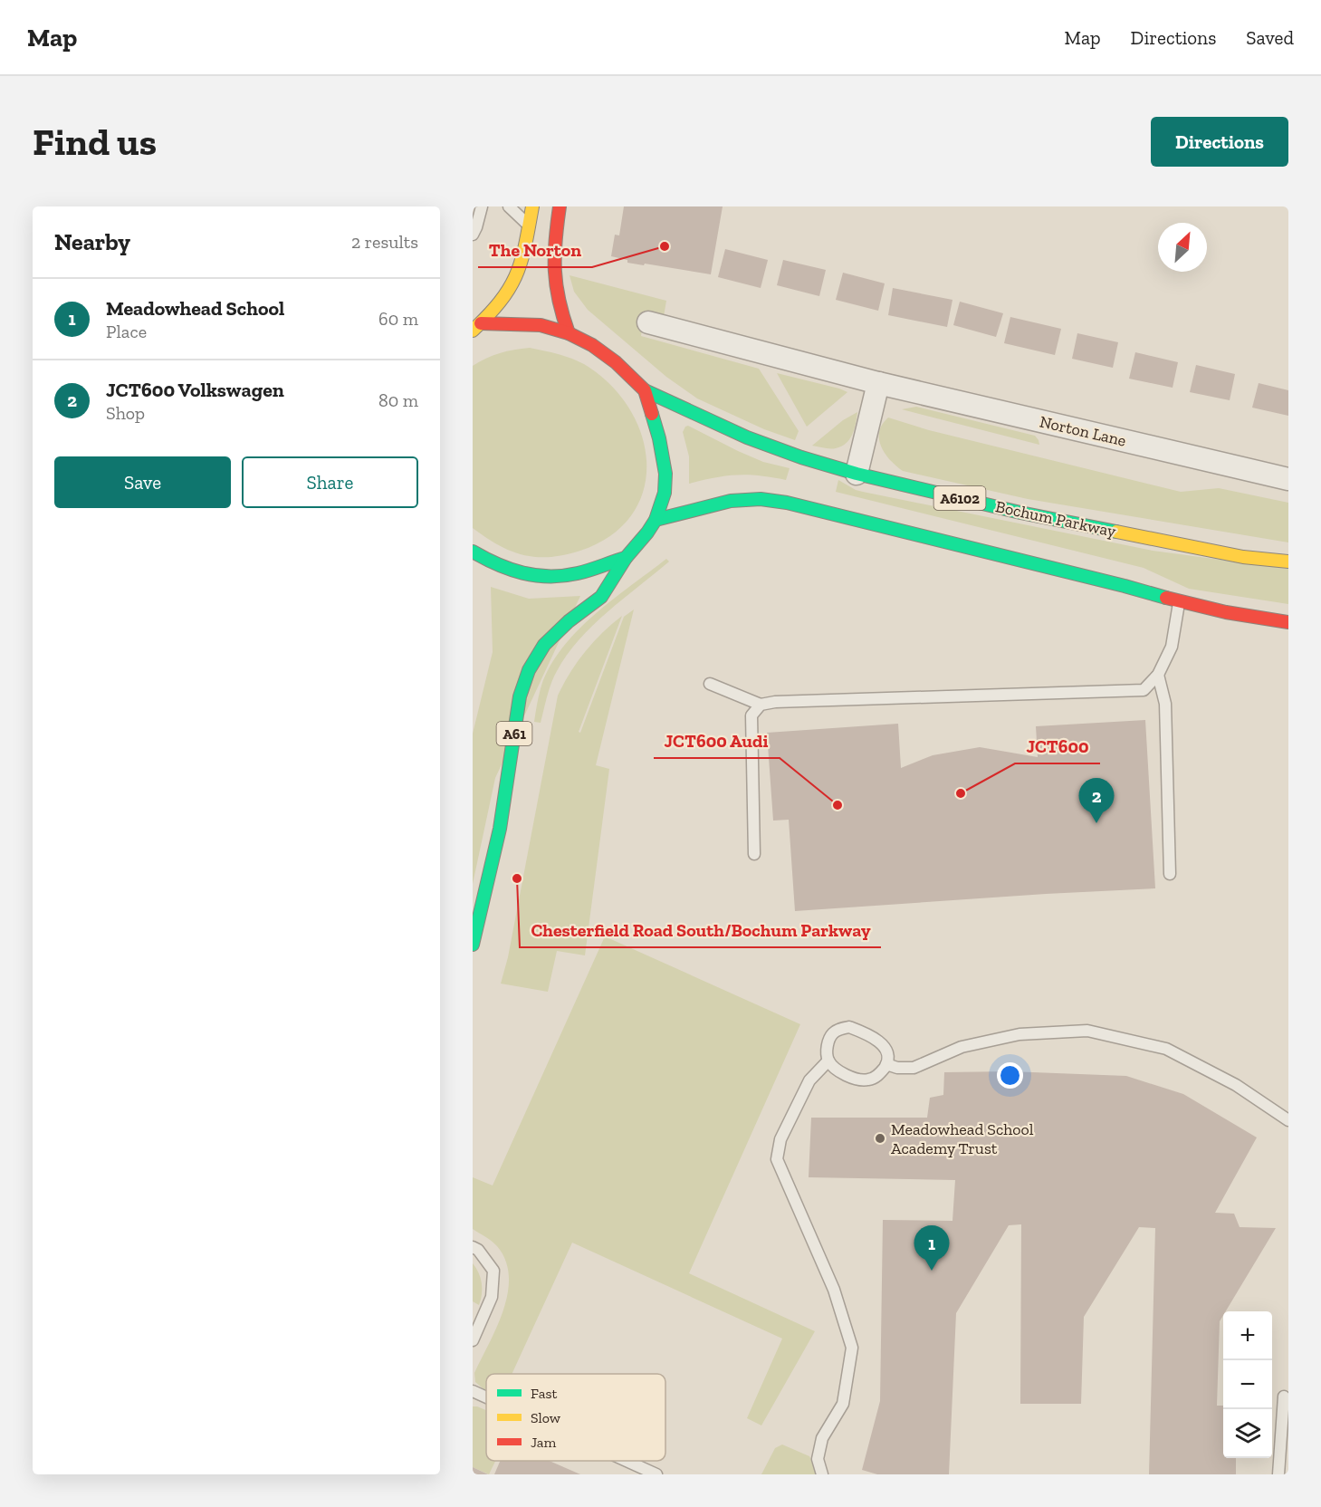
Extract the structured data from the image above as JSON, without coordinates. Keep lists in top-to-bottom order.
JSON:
{
  "streets": {
    "highway": ["A6102", "Bochum Parkway", "A61"],
    "street": ["Norton Lane"]
  },
  "places": [
    "The Norton",
    "JCT600",
    "JCT600 Audi",
    "Chesterfield Road South/Bochum Parkway",
    "Meadowhead School Academy Trust"
  ],
  "legend": ["Fast", "Slow", "Jam"],
  "north": "top right",
  "page": {
    "header": "Map",
    "nav": ["Map", "Directions", "Saved"],
    "buttons": [
      "Directions",
      ["Save", "Share"]
    ],
    "title": "Find us",
    "heading": ["Nearby", "2 results"],
    "list": [
      {
        "mark": "1",
        "name": "Meadowhead School",
        "note": "Place",
        "value": "60 m"
      },
      {
        "mark": "2",
        "name": "JCT600 Volkswagen",
        "note": "Shop",
        "value": "80 m"
      }
    ],
    "pins": ["2", "1"],
    "map_buttons": ["+", "−"]
  }
}
